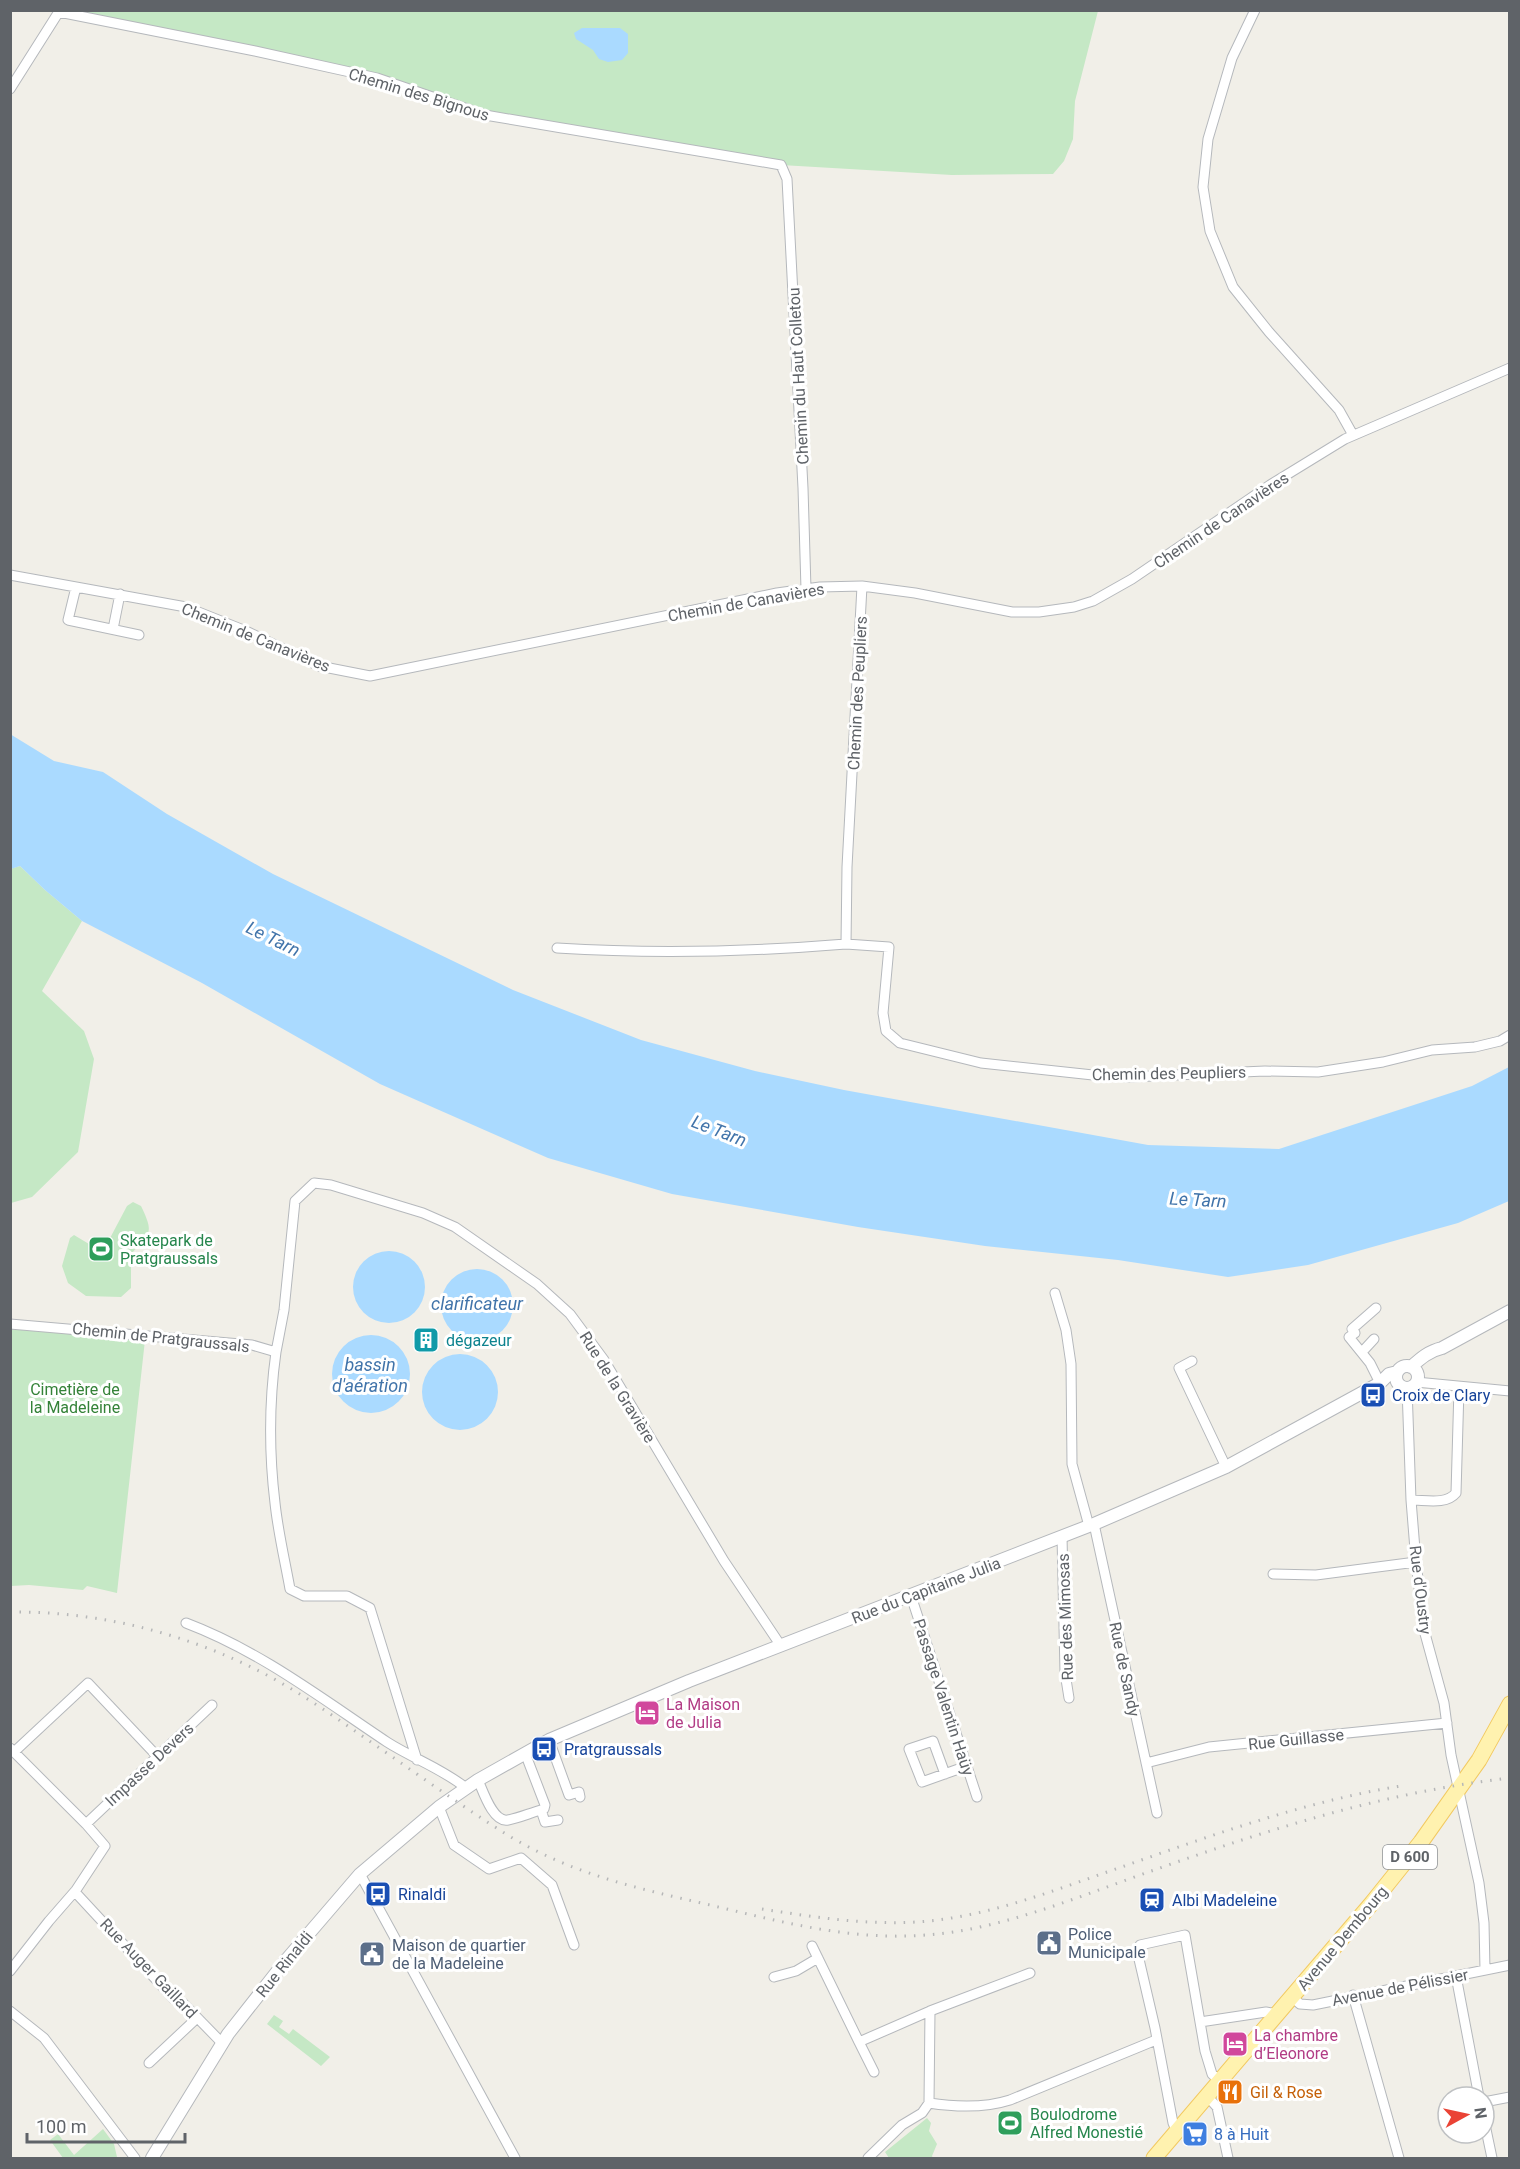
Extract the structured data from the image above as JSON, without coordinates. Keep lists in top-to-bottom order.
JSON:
{
  "streets": {
    "main road": ["D 600", "Avenue Dembourg"],
    "street": [
      "Chemin des Bignous",
      "Chemin du Haut Colletou",
      "Chemin de Canavières",
      "Chemin des Peupliers",
      "Chemin de Pratgraussals",
      "Rue de la Gravière",
      "Rue du Capitaine Julia",
      "Rue d'Oustry",
      "Rue des Mimosas",
      "Rue de Sandy",
      "Passage Valentin Haüy",
      "Rue Guillasse",
      "Impasse Devers",
      "Rue Rinaldi",
      "Rue Auger Gaillard",
      "Avenue de Pélissier"
    ]
  },
  "crossings": [
    ["Chemin des Bignous", "Chemin du Haut Colletou"],
    ["Chemin du Haut Colletou", "Chemin de Canavières"],
    ["Chemin de Canavières", "Chemin des Peupliers"],
    ["Chemin de Pratgraussals", "Rue de la Gravière"],
    ["Rue de la Gravière", "Rue du Capitaine Julia"],
    ["Rue du Capitaine Julia", "Rue d'Oustry"],
    ["Rue du Capitaine Julia", "Rue des Mimosas"],
    ["Rue du Capitaine Julia", "Rue de Sandy"],
    ["Rue du Capitaine Julia", "Passage Valentin Haüy"],
    ["Rue du Capitaine Julia", "Rue Rinaldi"],
    ["Rue d'Oustry", "Rue Guillasse"],
    ["Rue d'Oustry", "Avenue Dembourg"],
    ["Rue d'Oustry", "Avenue de Pélissier"],
    ["Rue de Sandy", "Rue Guillasse"],
    ["Avenue Dembourg", "Avenue de Pélissier"],
    ["Rue Rinaldi", "Rue Auger Gaillard"]
  ],
  "water": ["Le Tarn", "clarificateur", "bassin d'aération"],
  "parks": ["Cimetière de la Madeleine"],
  "places": {
    "sports": ["Skatepark de Pratgraussals", "Boulodrome Alfred Monestié"],
    "building": ["dégazeur"],
    "bus stop": ["Croix de Clary", "Pratgraussals", "Rinaldi"],
    "hotel": ["La Maison de Julia", "La chambre d’Eleonore"],
    "station": ["Albi Madeleine"],
    "public building": ["Police Municipale", "Maison de quartier de la Madeleine"],
    "restaurant": ["Gil & Rose"],
    "supermarket": ["8 à Huit"]
  },
  "scale_bar": "100 m",
  "north": "right"
}
